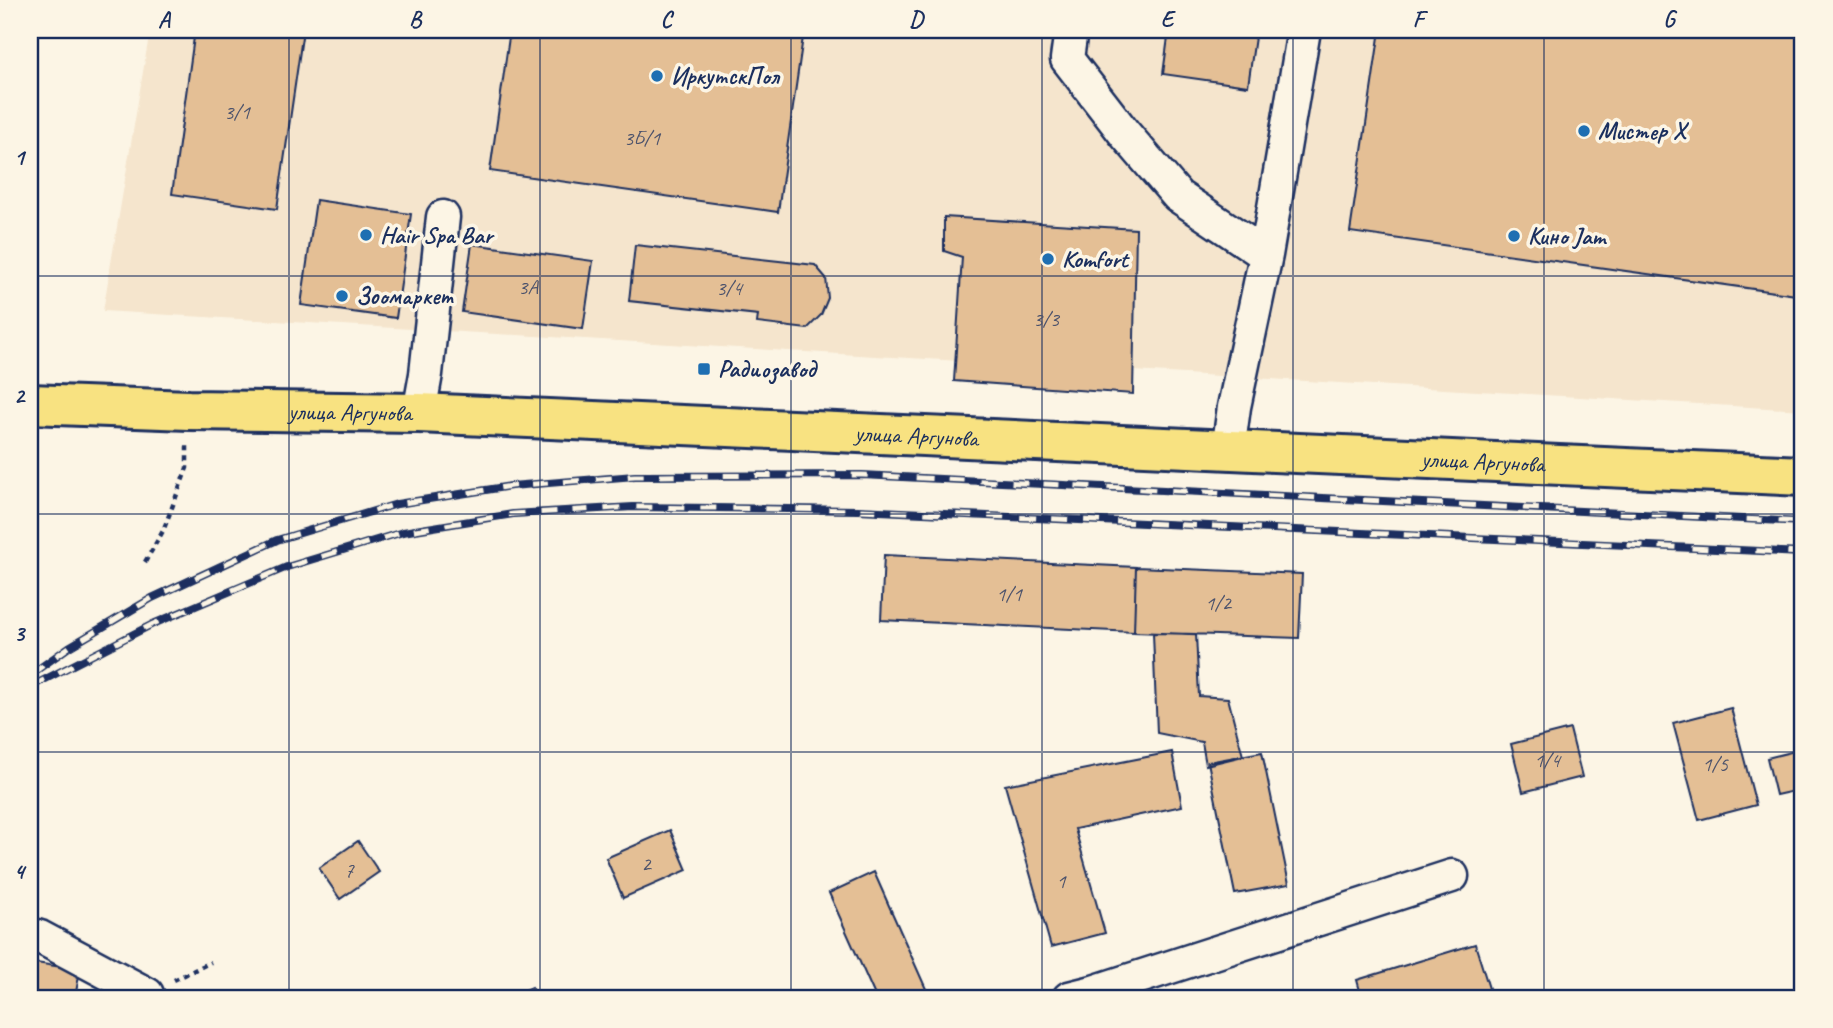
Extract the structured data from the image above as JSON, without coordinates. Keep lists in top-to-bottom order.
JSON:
{
  "streets": {
    "main road": ["улица Аргунова"]
  },
  "places": {
    "other": [
      "ИркутскПол",
      "Мистер Х",
      "Hair Spa Bar",
      "Кино Jam",
      "Komfort",
      "Зоомаркет"
    ],
    "transit": ["Радиозавод"]
  },
  "house_numbers": [
    "3/1",
    "3Б/1",
    "3А",
    "3/4",
    "3/3",
    "1/1",
    "1/2",
    "1/4",
    "1/5",
    "2",
    "7",
    "1"
  ],
  "grid": {
    "columns": [
      "A",
      "B",
      "C",
      "D",
      "E",
      "F",
      "G"
    ],
    "rows": [
      "1",
      "2",
      "3",
      "4"
    ]
  }
}
